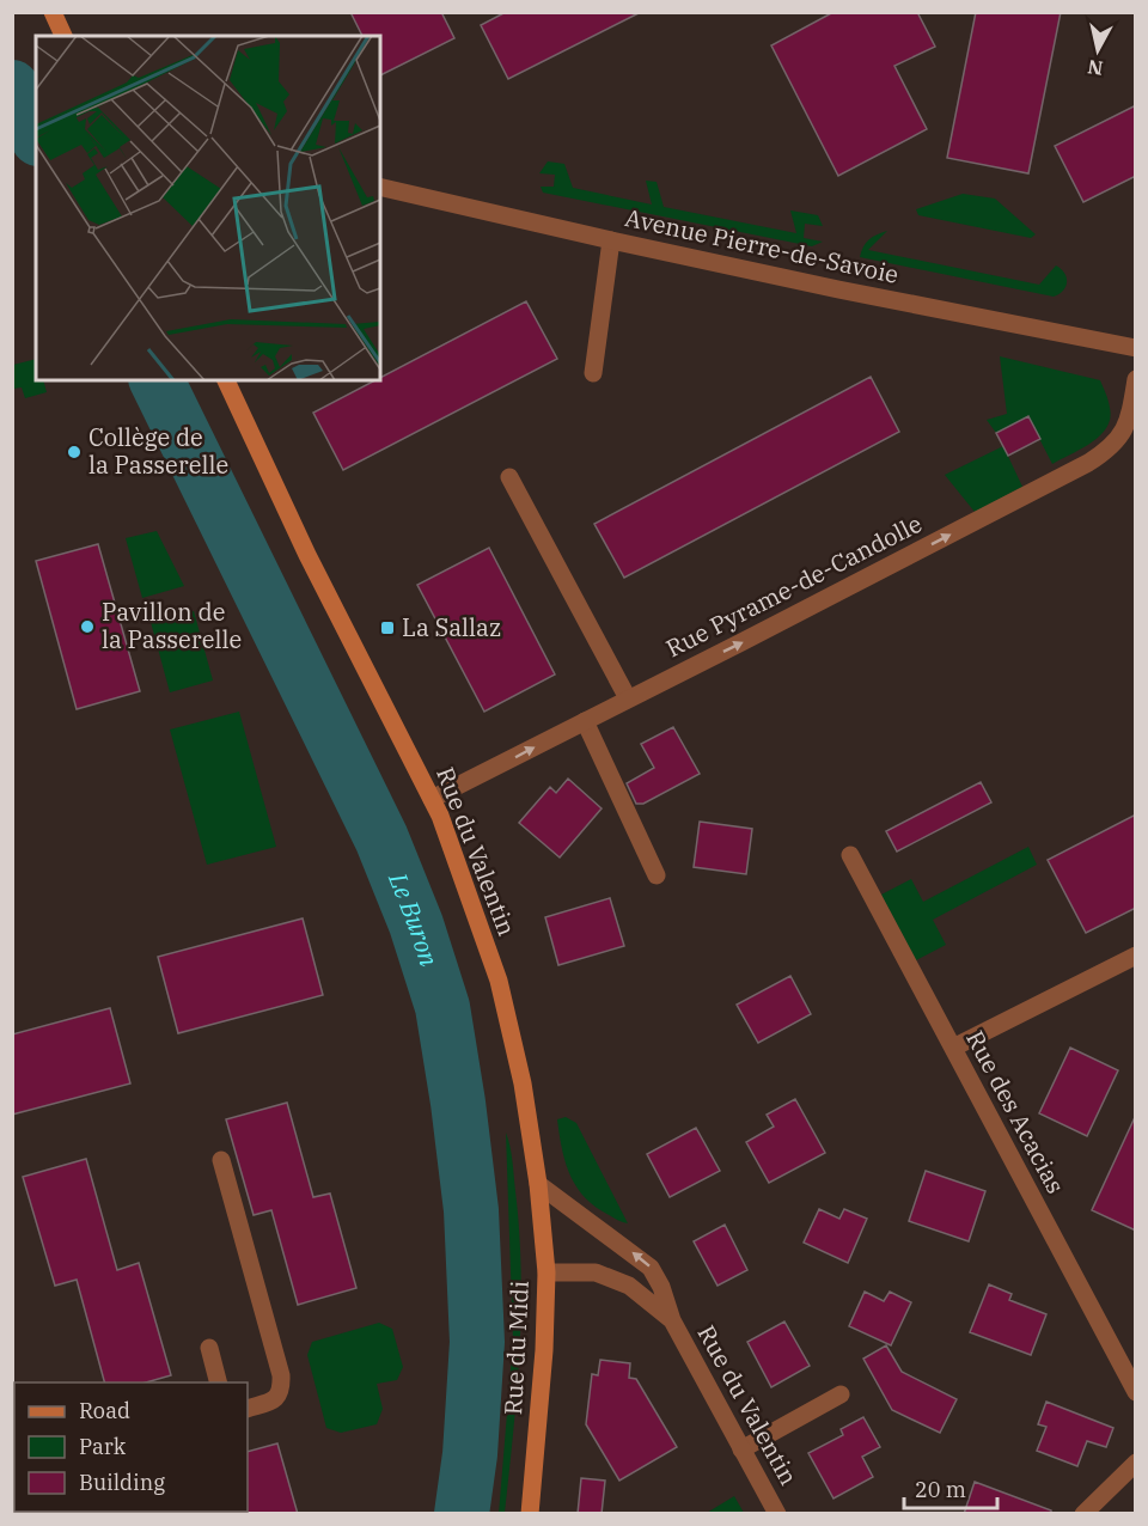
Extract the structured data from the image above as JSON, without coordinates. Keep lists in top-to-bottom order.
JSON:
{
  "streets": {
    "main road": ["Rue du Valentin", "Rue du Midi"],
    "street": ["Avenue Pierre-de-Savoie", "Rue Pyrame-de-Candolle", "Rue des Acacias"]
  },
  "crossings": [
    ["Rue Pyrame-de-Candolle", "Rue du Valentin"],
    ["Rue du Valentin", "Rue du Midi"]
  ],
  "one_way": ["Rue Pyrame-de-Candolle"],
  "water": ["Le Buron"],
  "places": {
    "other": ["Collège de la Passerelle", "Pavillon de la Passerelle"],
    "transit": ["La Sallaz"]
  },
  "legend": ["Road", "Park", "Building"],
  "scale_bar": "20 m",
  "north": "bottom"
}
